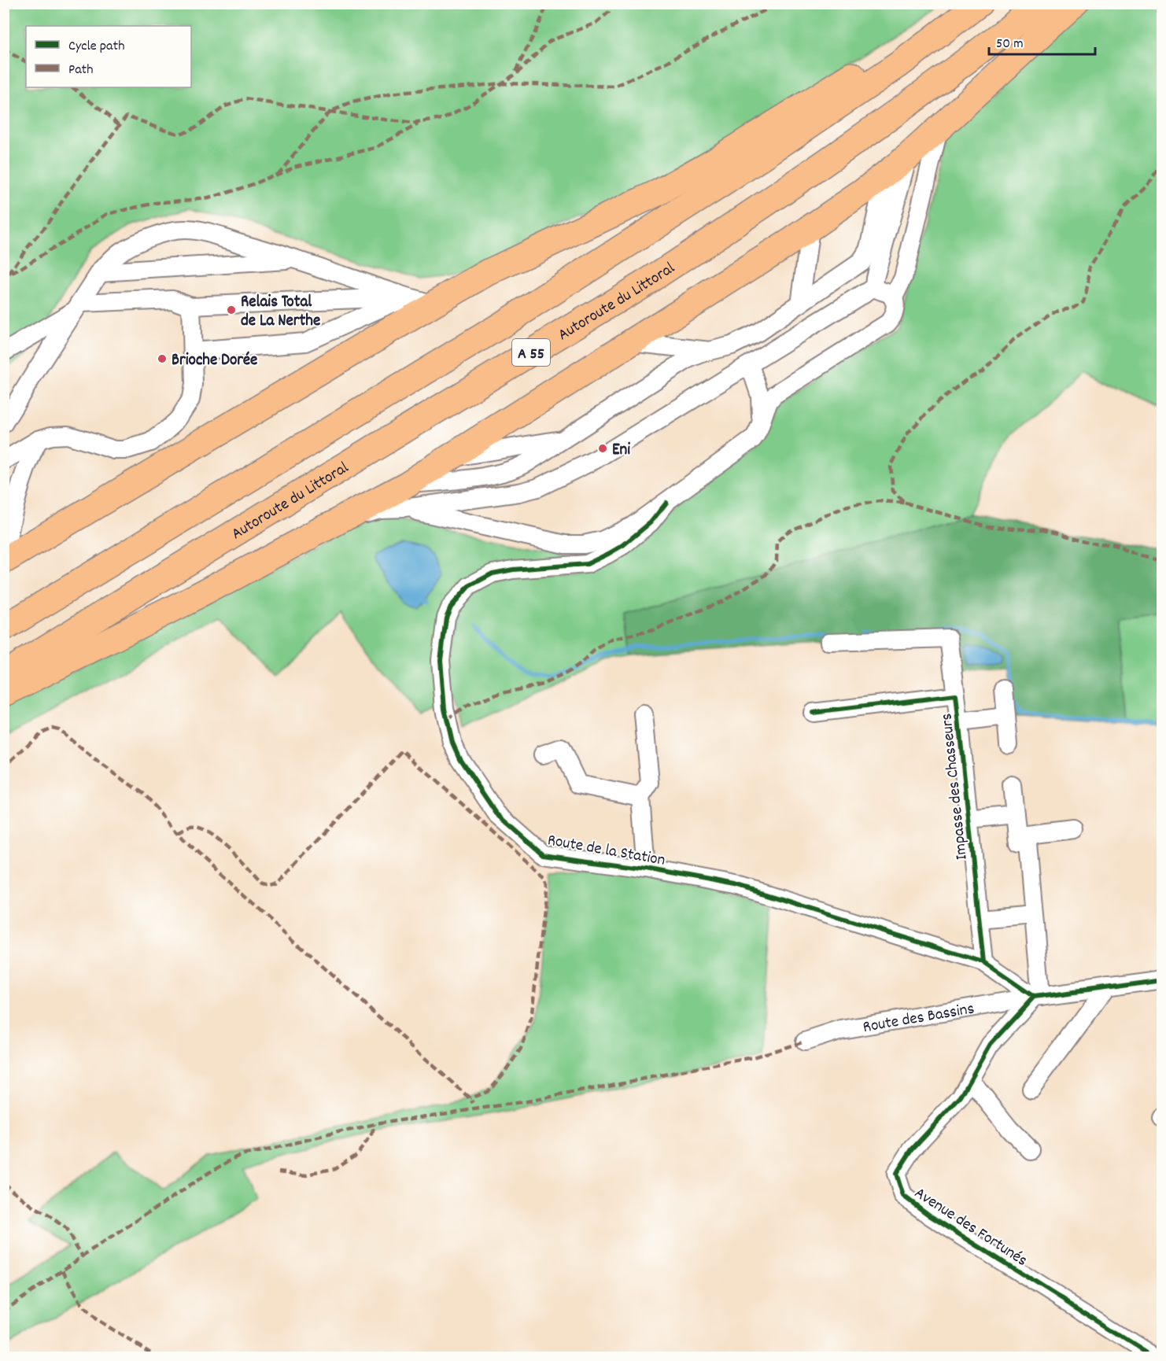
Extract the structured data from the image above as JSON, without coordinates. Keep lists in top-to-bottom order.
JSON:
{
  "streets": {
    "highway": ["Autoroute du Littoral", "A 55"],
    "street": [
      "Impasse des Chasseurs",
      "Route de la Station",
      "Route des Bassins",
      "Avenue des Fortunés"
    ]
  },
  "crossings": [
    ["Impasse des Chasseurs", "Route de la Station"],
    ["Route de la Station", "Route des Bassins"],
    ["Route de la Station", "Avenue des Fortunés"],
    ["Route des Bassins", "Avenue des Fortunés"]
  ],
  "places": ["Relais Total de La Nerthe", "Brioche Dorée", "Eni"],
  "legend": ["Cycle path", "Path"],
  "scale_bar": "50 m"
}
